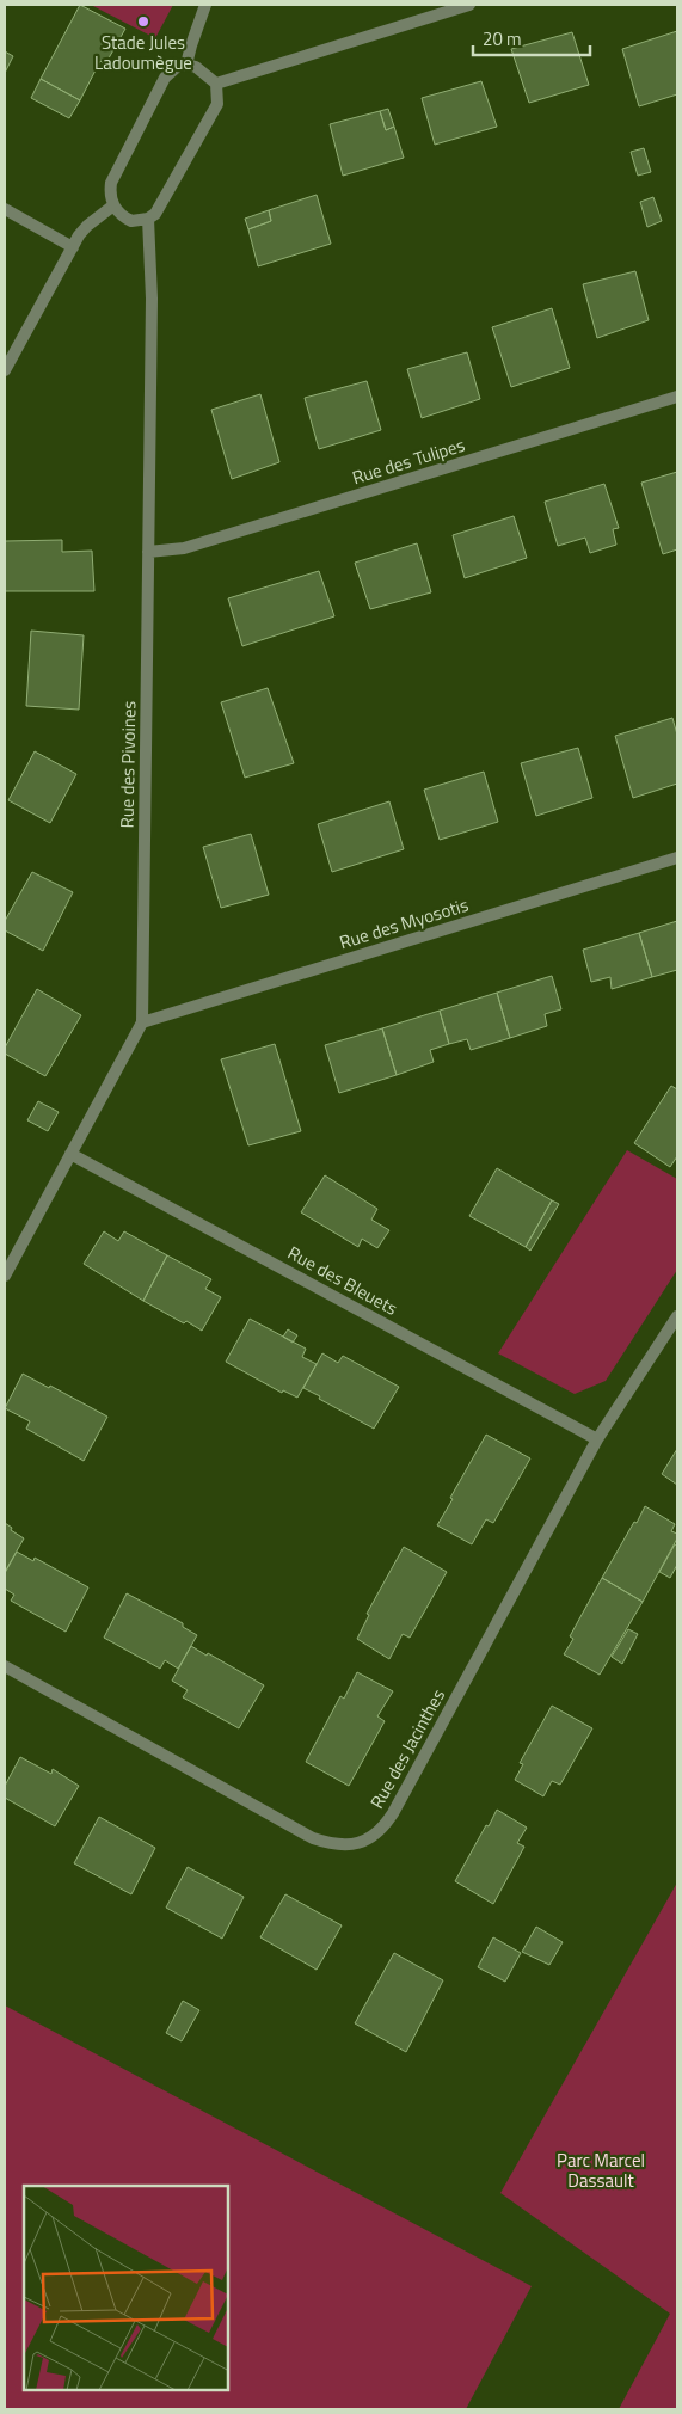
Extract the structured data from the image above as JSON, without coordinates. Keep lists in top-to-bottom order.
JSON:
{
  "streets": {
    "street": [
      "Rue des Tulipes",
      "Rue des Pivoines",
      "Rue des Myosotis",
      "Rue des Bleuets",
      "Rue des Jacinthes"
    ]
  },
  "crossings": [
    ["Rue des Tulipes", "Rue des Pivoines"],
    ["Rue des Pivoines", "Rue des Myosotis"],
    ["Rue des Pivoines", "Rue des Bleuets"],
    ["Rue des Bleuets", "Rue des Jacinthes"]
  ],
  "parks": ["Parc Marcel Dassault"],
  "places": ["Stade Jules Ladoumègue"],
  "scale_bar": "20 m"
}
